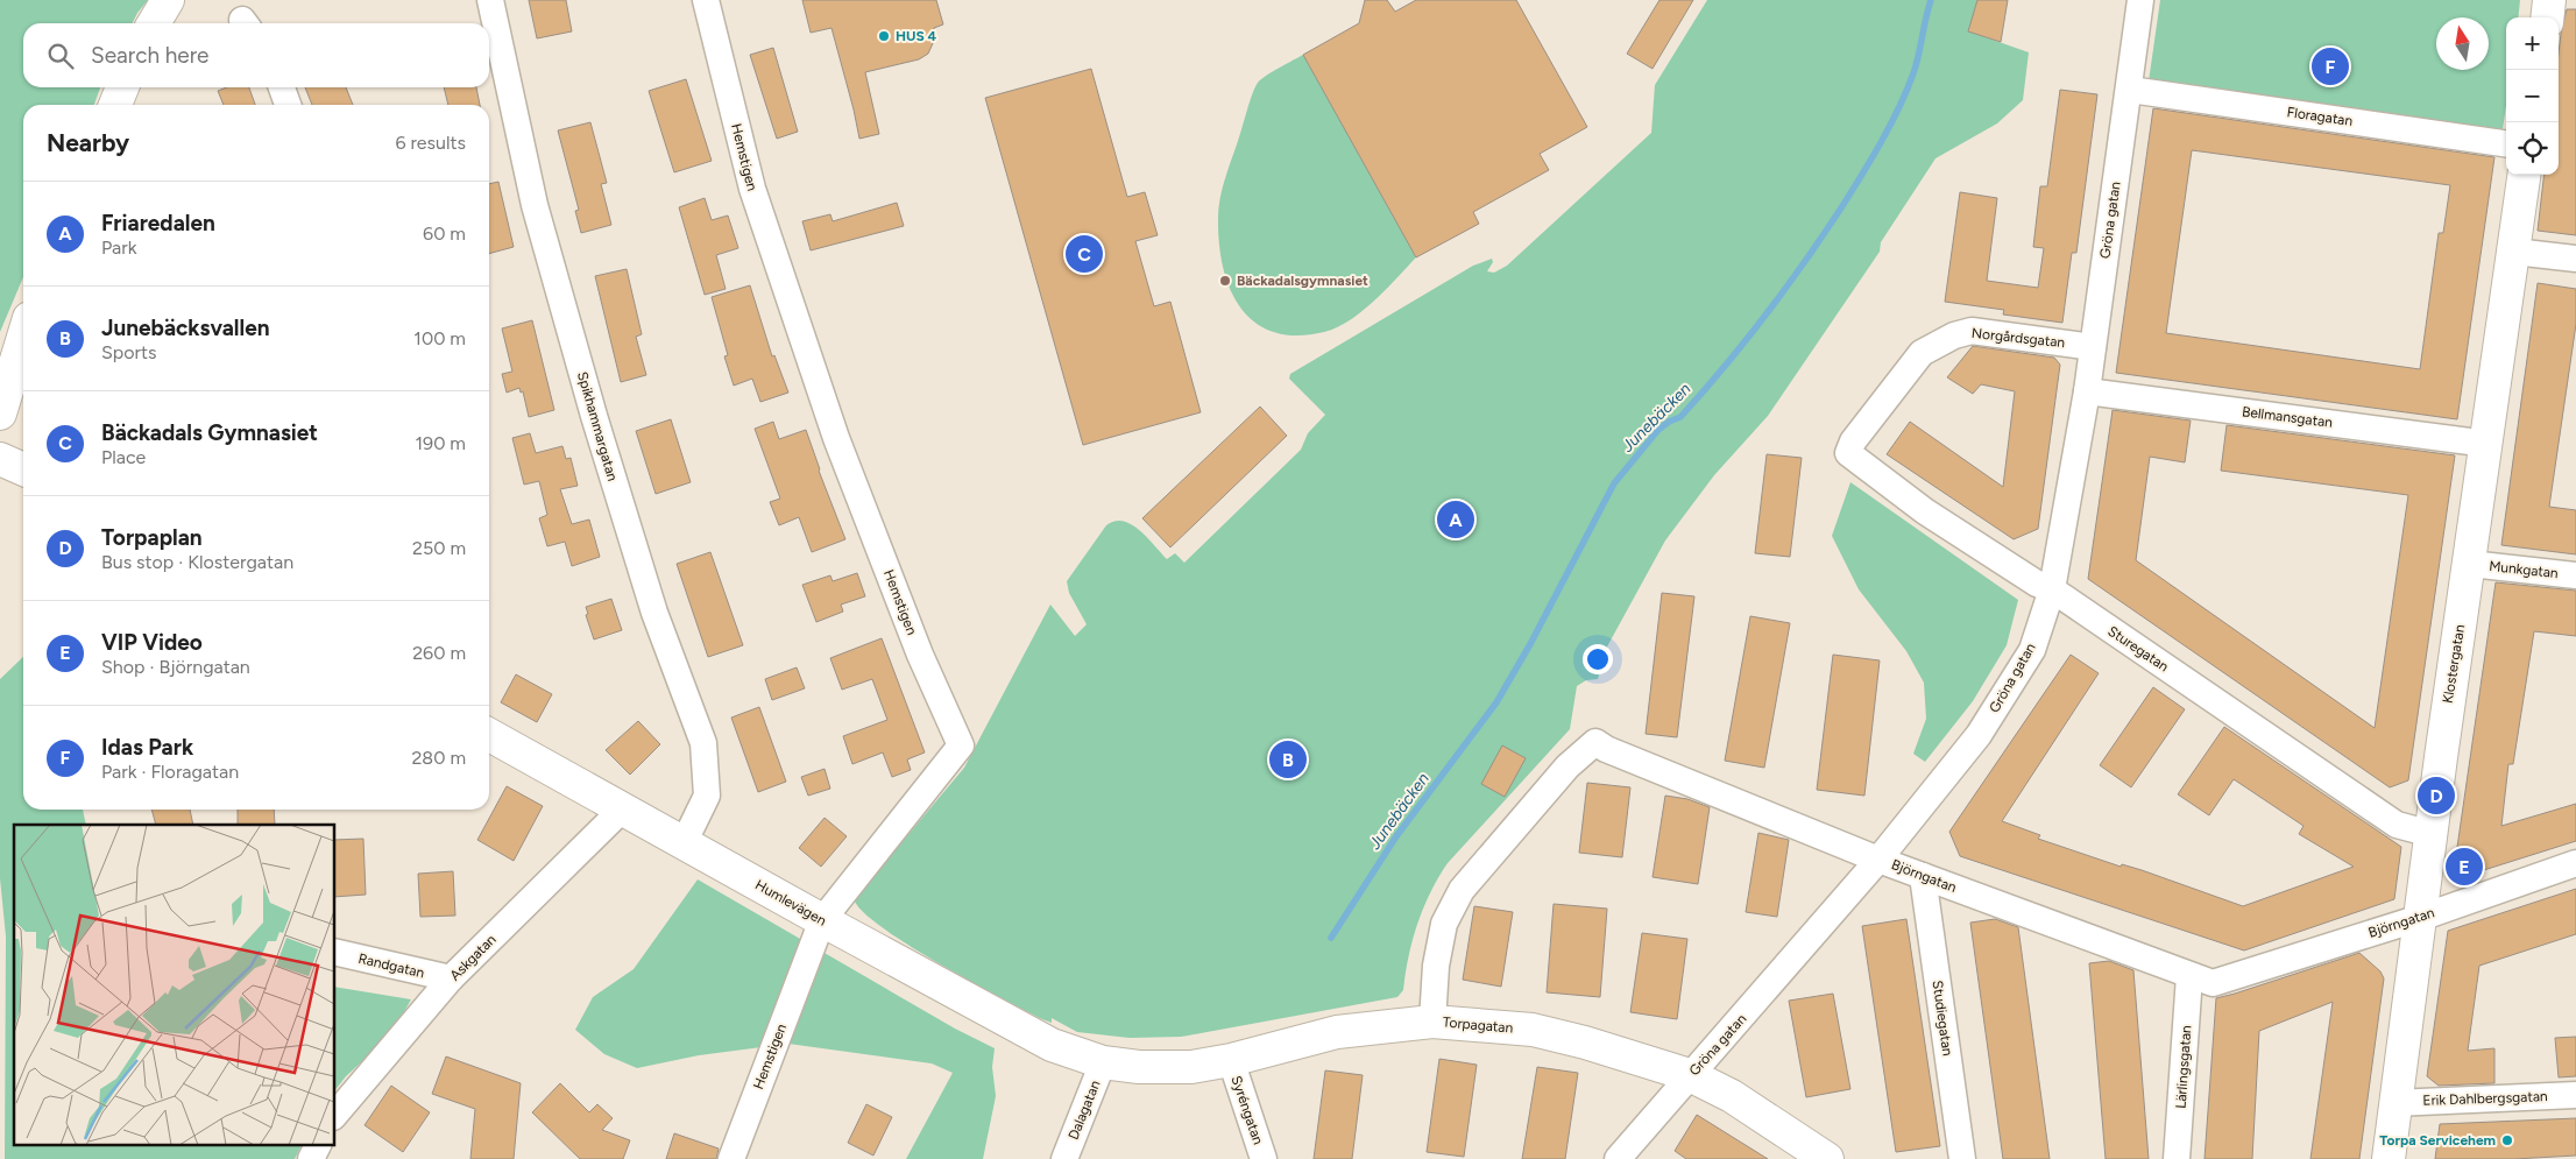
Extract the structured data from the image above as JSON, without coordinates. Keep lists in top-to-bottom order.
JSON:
{
  "streets": {
    "street": [
      "Floragatan",
      "Hemstigen",
      "Gröna gatan",
      "Norgårdsgatan",
      "Bellmansgatan",
      "Spikhammargatan",
      "Munkgatan",
      "Sturegatan",
      "Klostergatan",
      "Björngatan",
      "Humlevägen",
      "Askgatan",
      "Randgatan",
      "Studiegatan",
      "Torpagatan",
      "Lärlingsgatan",
      "Erik Dahlbergsgatan",
      "Dalagatan",
      "Syréngatan"
    ]
  },
  "crossings": [
    ["Floragatan", "Gröna gatan"],
    ["Hemstigen", "Humlevägen"],
    ["Gröna gatan", "Norgårdsgatan"],
    ["Gröna gatan", "Bellmansgatan"],
    ["Gröna gatan", "Sturegatan"],
    ["Gröna gatan", "Björngatan"],
    ["Gröna gatan", "Torpagatan"],
    ["Norgårdsgatan", "Sturegatan"],
    ["Bellmansgatan", "Klostergatan"],
    ["Spikhammargatan", "Humlevägen"],
    ["Munkgatan", "Klostergatan"],
    ["Sturegatan", "Klostergatan"],
    ["Klostergatan", "Björngatan"],
    ["Klostergatan", "Erik Dahlbergsgatan"],
    ["Björngatan", "Studiegatan"],
    ["Björngatan", "Torpagatan"],
    ["Björngatan", "Lärlingsgatan"],
    ["Humlevägen", "Askgatan"],
    ["Humlevägen", "Torpagatan"],
    ["Humlevägen", "Dalagatan"],
    ["Askgatan", "Randgatan"],
    ["Torpagatan", "Dalagatan"],
    ["Torpagatan", "Syréngatan"]
  ],
  "water": ["Junebäcken"],
  "places": ["HUS 4", "Bäckadalsgymnasiet", "Torpa Servicehem"],
  "north": "top",
  "page": {
    "map_buttons": ["+", "−"],
    "search": "Search here",
    "pins": [
      "F",
      "C",
      "A",
      "B",
      "D",
      "E"
    ],
    "heading": ["Nearby", "6 results"],
    "list": [
      {
        "mark": "A",
        "name": "Friaredalen",
        "note": "Park",
        "value": "60 m"
      },
      {
        "mark": "B",
        "name": "Junebäcksvallen",
        "note": "Sports",
        "value": "100 m"
      },
      {
        "mark": "C",
        "name": "Bäckadals Gymnasiet",
        "note": "Place",
        "value": "190 m"
      },
      {
        "mark": "D",
        "name": "Torpaplan",
        "note": "Bus stop · Klostergatan",
        "value": "250 m"
      },
      {
        "mark": "E",
        "name": "VIP Video",
        "note": "Shop · Björngatan",
        "value": "260 m"
      },
      {
        "mark": "F",
        "name": "Idas Park",
        "note": "Park · Floragatan",
        "value": "280 m"
      }
    ]
  }
}
